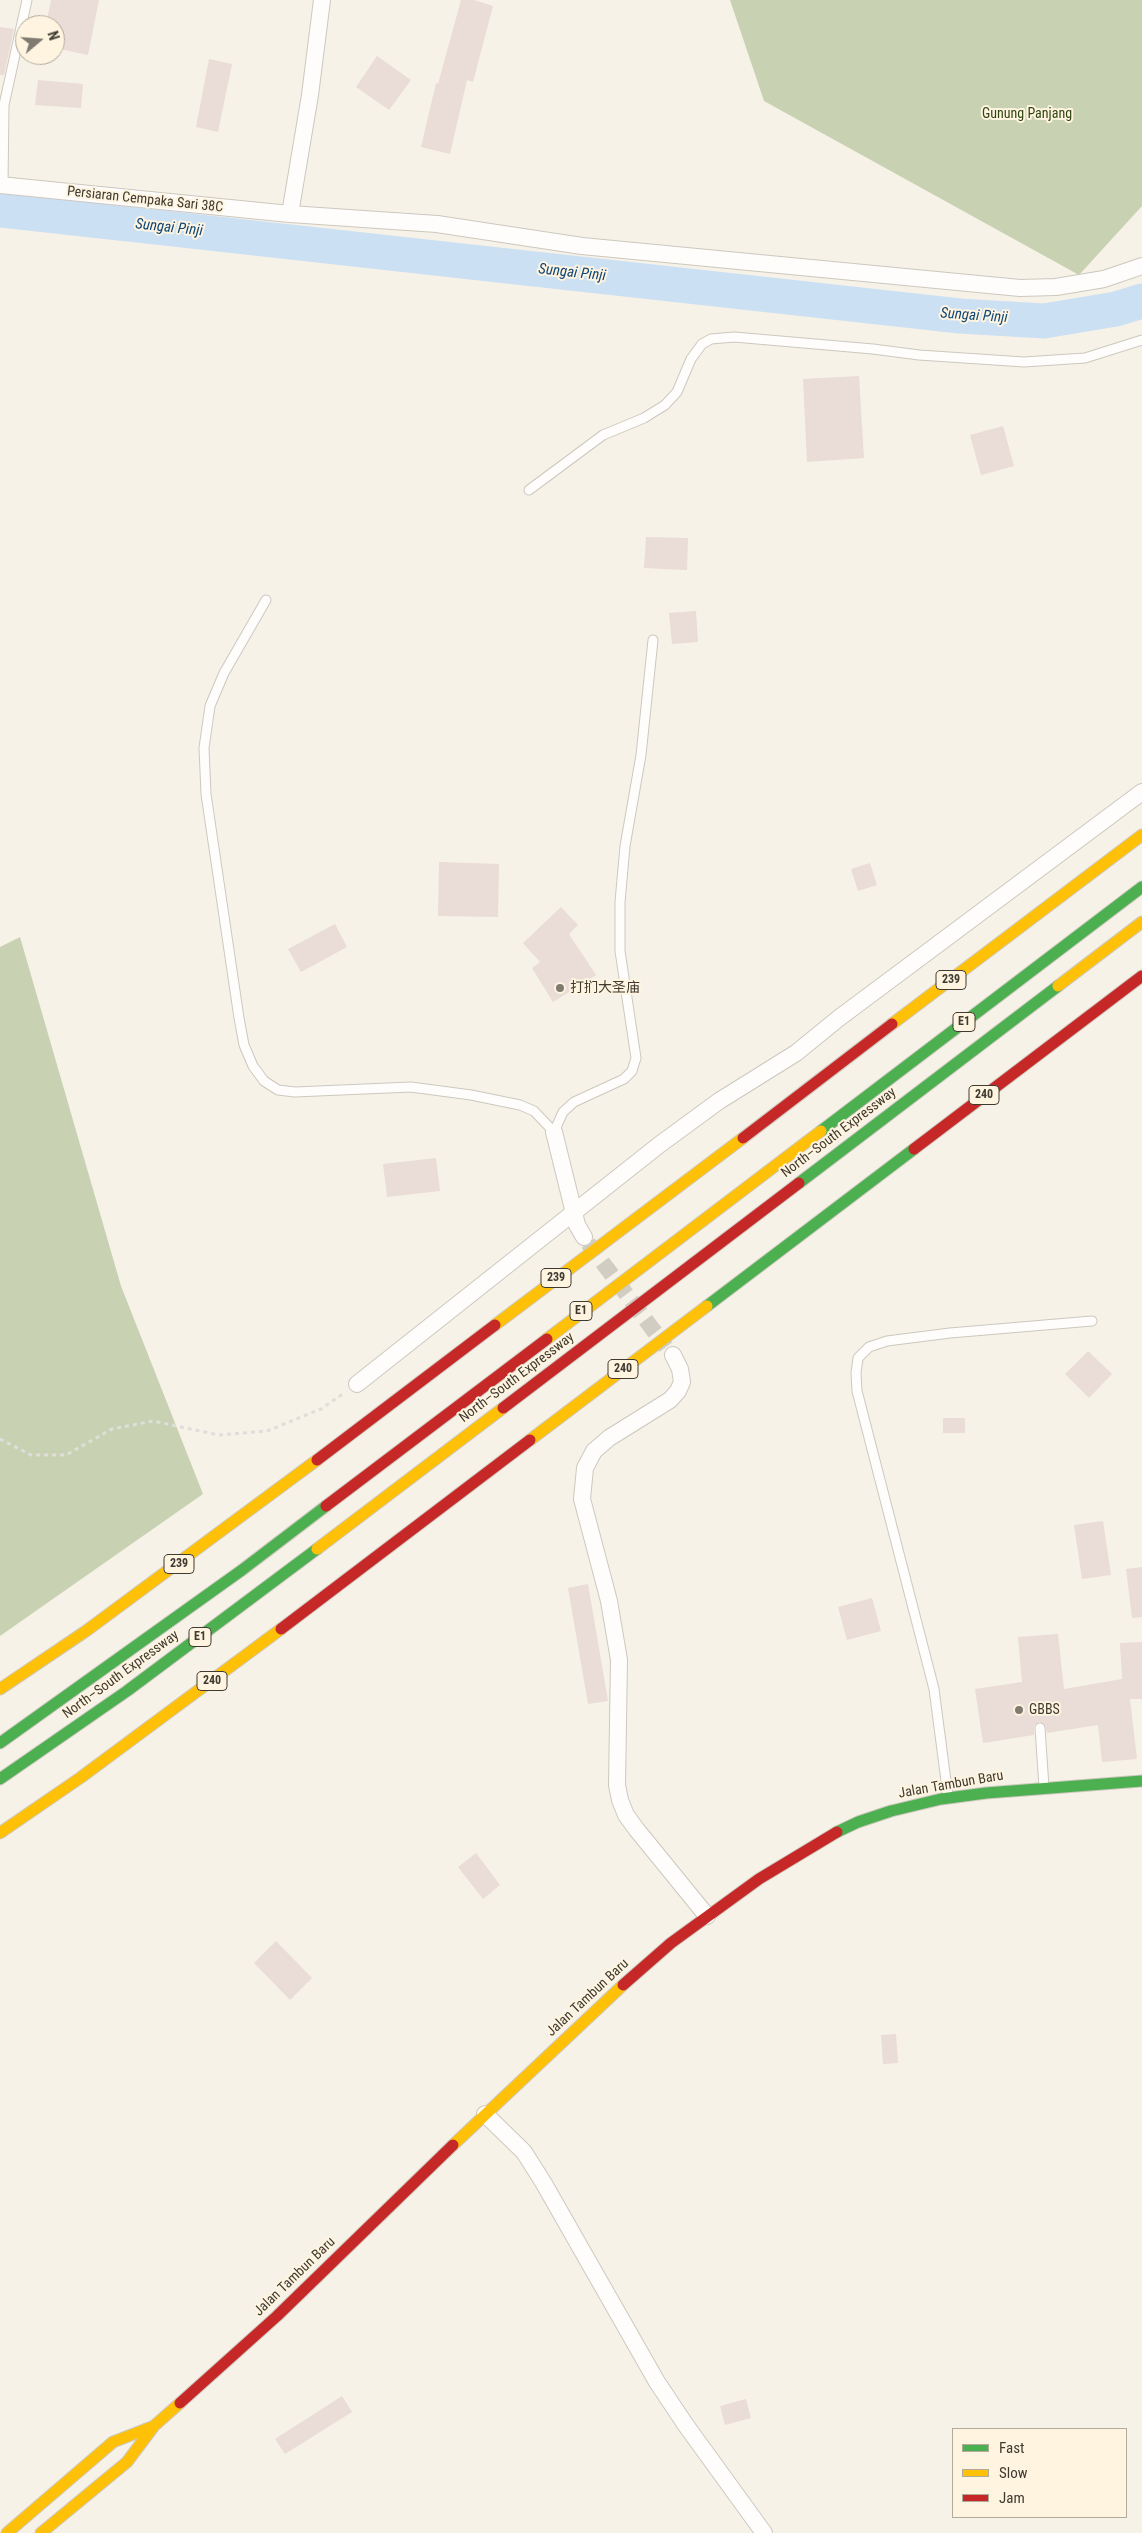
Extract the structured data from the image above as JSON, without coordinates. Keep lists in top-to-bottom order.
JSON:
{
  "streets": {
    "main road": [
      "239",
      "E1",
      "240",
      "North–South Expressway",
      "Jalan Tambun Baru"
    ],
    "street": ["Persiaran Cempaka Sari 38C"]
  },
  "water": ["Sungai Pinji"],
  "parks": ["Gunung Panjang"],
  "places": ["打扪大圣庙", "GBBS"],
  "legend": ["Fast", "Slow", "Jam"],
  "north": "right"
}
